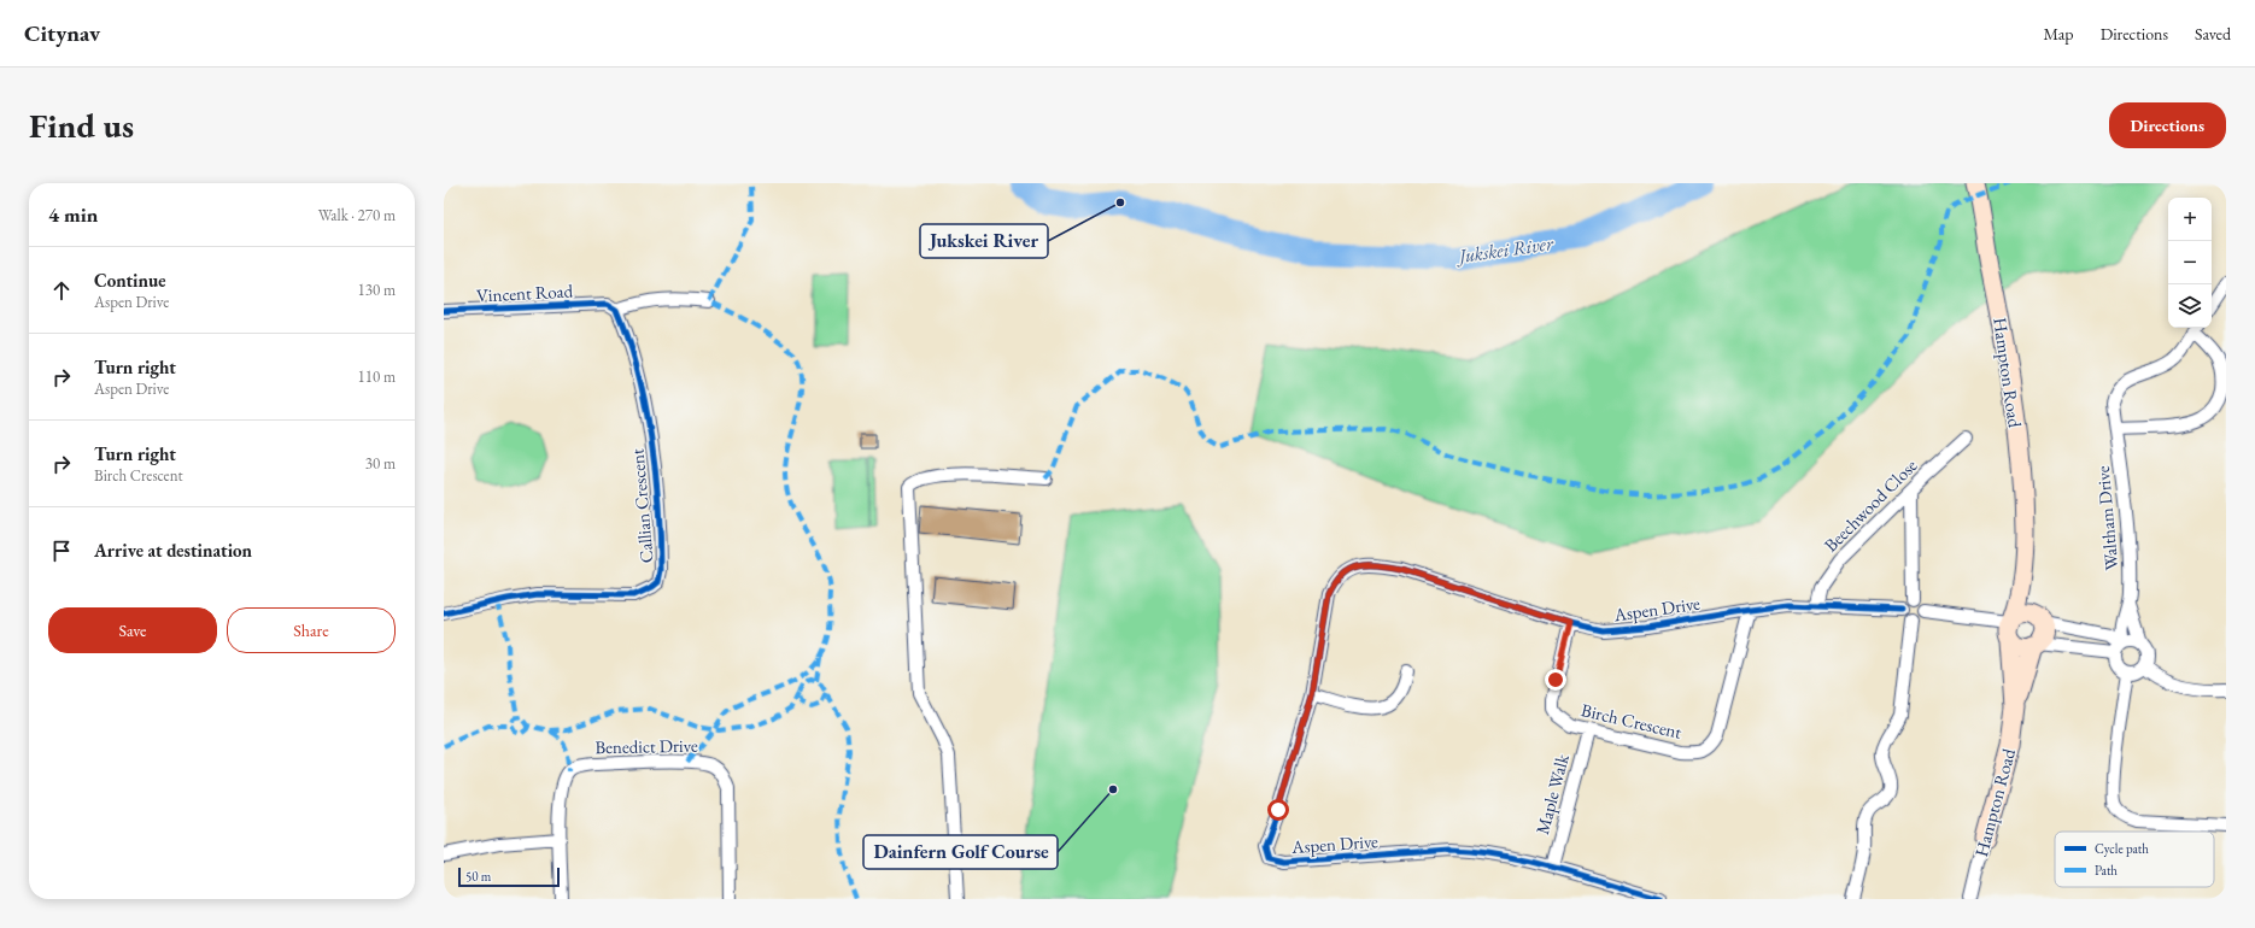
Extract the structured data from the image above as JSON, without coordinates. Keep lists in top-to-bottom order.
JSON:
{
  "streets": {
    "street": [
      "Vincent Road",
      "Hampton Road",
      "Beechwood Close",
      "Callian Crescent",
      "Waltham Drive",
      "Aspen Drive",
      "Birch Crescent",
      "Benedict Drive",
      "Maple Walk"
    ]
  },
  "crossings": [
    ["Vincent Road", "Callian Crescent"],
    ["Beechwood Close", "Aspen Drive"],
    ["Aspen Drive", "Birch Crescent"],
    ["Aspen Drive", "Maple Walk"],
    ["Birch Crescent", "Maple Walk"]
  ],
  "water": ["Jukskei River"],
  "places": ["Jukskei River", "Dainfern Golf Course"],
  "legend": ["Cycle path", "Path"],
  "scale_bar": "50 m",
  "page": {
    "header": "Citynav",
    "nav": ["Map", "Directions", "Saved"],
    "buttons": [
      "Directions",
      ["Save", "Share"]
    ],
    "title": "Find us",
    "heading": ["4 min", "Walk · 270 m"],
    "map_buttons": ["+", "−"],
    "list": [
      ["Continue", "Aspen Drive", "130 m"],
      ["Turn right", "Aspen Drive", "110 m"],
      ["Turn right", "Birch Crescent", "30 m"],
      "Arrive at destination"
    ],
    "scale": "50 m"
  }
}
